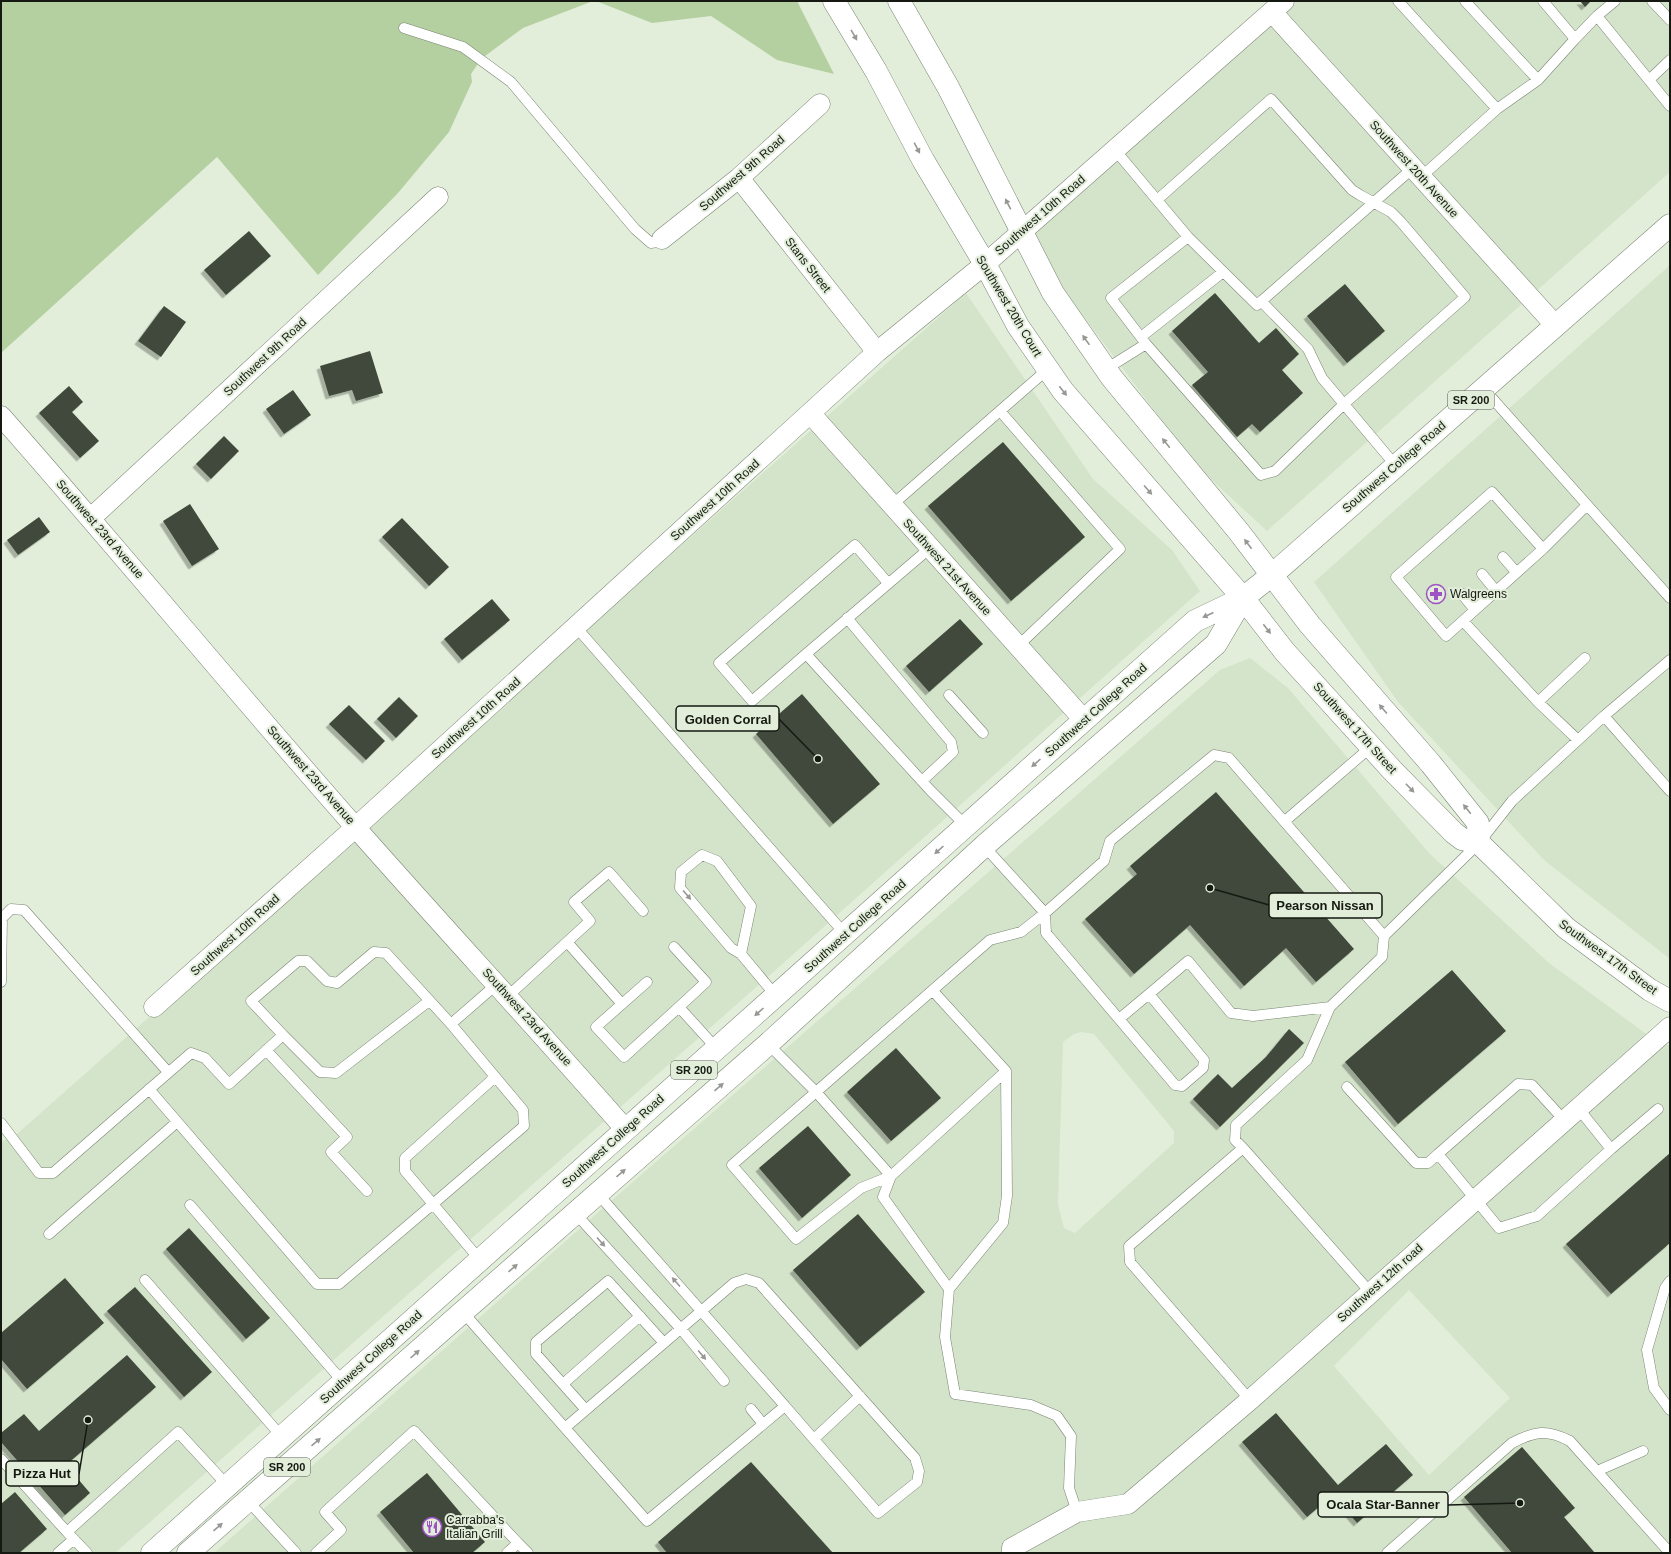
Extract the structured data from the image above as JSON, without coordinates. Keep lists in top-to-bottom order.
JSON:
{
  "streets": {
    "main road": [
      "Southwest 20th Court",
      "SR 200",
      "Southwest College Road",
      "Southwest 17th Street"
    ],
    "street": [
      "Southwest 20th Avenue",
      "Southwest 9th Road",
      "Southwest 10th Road",
      "Stans Street",
      "Southwest 23rd Avenue",
      "Southwest 21st Avenue",
      "Southwest 12th road"
    ]
  },
  "crossings": [
    ["Southwest 20th Avenue", "Southwest 10th Road"],
    ["Southwest 20th Avenue", "Southwest College Road"],
    ["Southwest 9th Road", "Stans Street"],
    ["Southwest 9th Road", "Southwest 23rd Avenue"],
    ["Southwest 10th Road", "Stans Street"],
    ["Southwest 10th Road", "Southwest 20th Court"],
    ["Southwest 10th Road", "Southwest 23rd Avenue"],
    ["Southwest 10th Road", "Southwest 21st Avenue"],
    ["Southwest 20th Court", "Southwest College Road"],
    ["Southwest 20th Court", "Southwest 17th Street"],
    ["Southwest College Road", "Southwest 23rd Avenue"],
    ["Southwest College Road", "Southwest 21st Avenue"],
    ["Southwest College Road", "Southwest 17th Street"]
  ],
  "places": {
    "pharmacy": ["Walgreens"],
    "other": [
      "Golden Corral",
      "Pearson Nissan",
      "Pizza Hut",
      "Ocala Star-Banner"
    ],
    "restaurant": ["Carrabba's Italian Grill"]
  }
}
